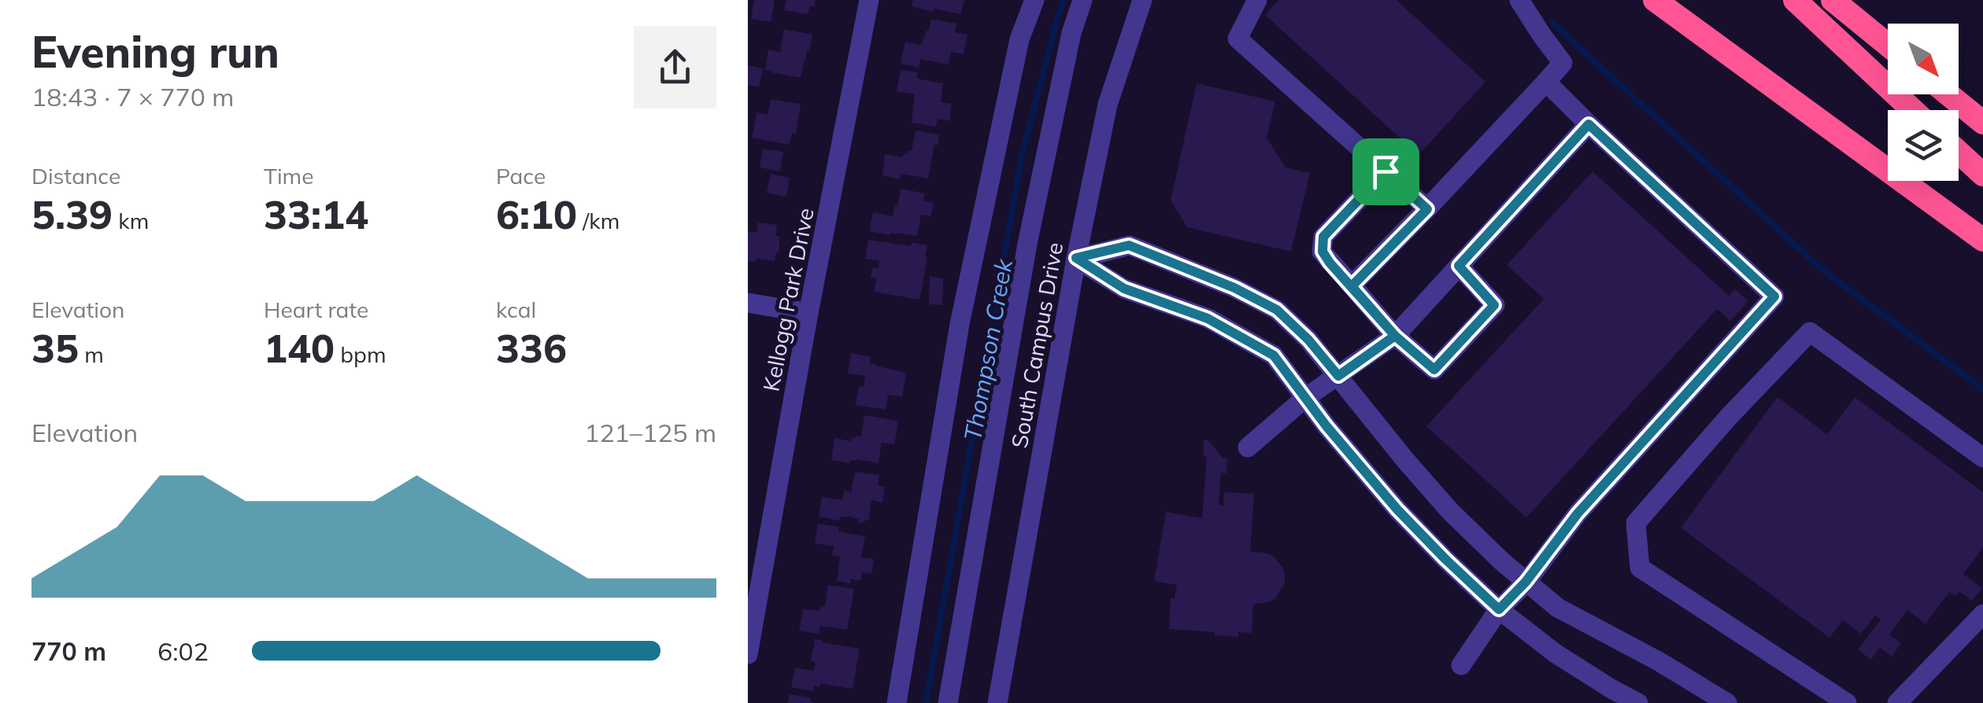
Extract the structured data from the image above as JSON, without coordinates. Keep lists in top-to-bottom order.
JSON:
{
  "streets": {
    "street": ["Kellogg Park Drive", "South Campus Drive"]
  },
  "water": ["Thompson Creek"],
  "north": "bottom right",
  "page": {
    "heading": ["Evening run", "18:43 · 7 × 770 m"],
    "stats": [
      ["Distance", "5.39 km"],
      ["Time", "33:14"],
      ["Pace", "6:10 /km"],
      ["Elevation", "35 m"],
      ["Heart rate", "140 bpm"],
      ["kcal", "336"]
    ],
    "chart": ["Elevation", "121–125 m"],
    "list": [
      {
        "name": "770 m",
        "note": "6:02"
      }
    ]
  }
}
